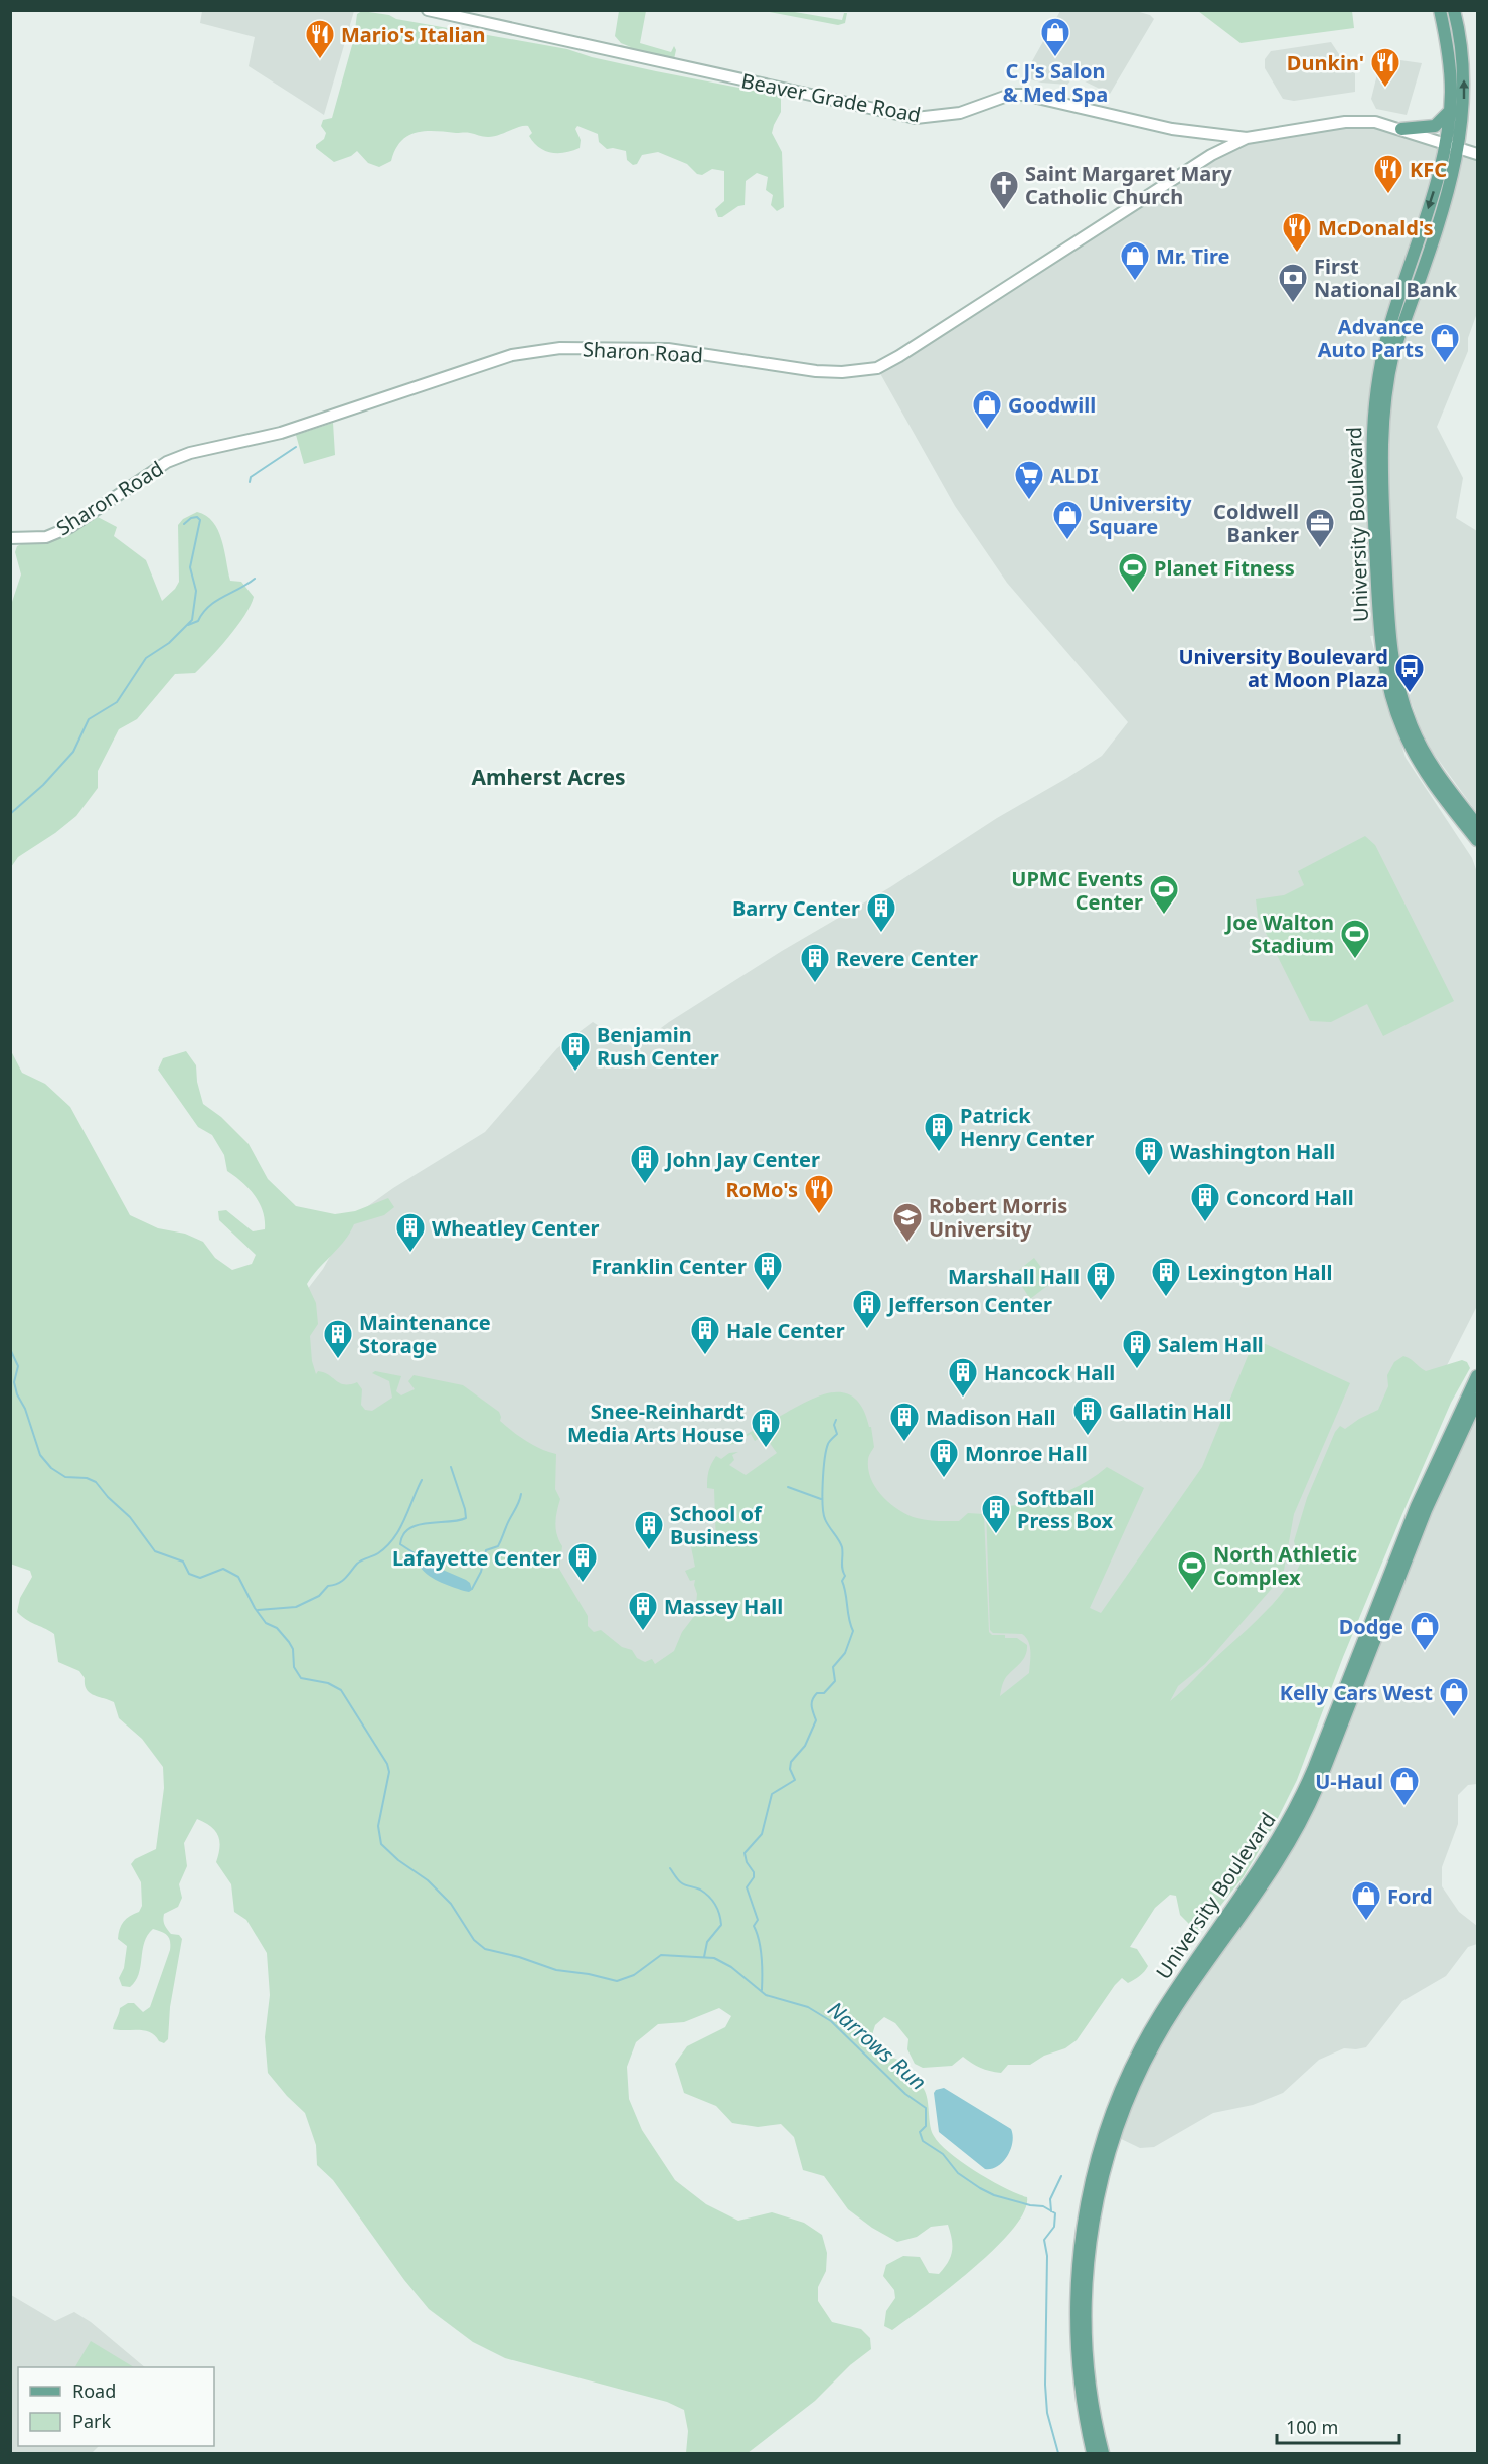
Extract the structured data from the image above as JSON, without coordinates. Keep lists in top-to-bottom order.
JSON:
{
  "streets": {
    "main road": ["University Boulevard"],
    "street": ["Beaver Grade Road", "Sharon Road"]
  },
  "crossings": [
    ["Beaver Grade Road", "Sharon Road"],
    ["Beaver Grade Road", "University Boulevard"]
  ],
  "districts": ["Amherst Acres"],
  "water": ["Narrows Run"],
  "places": {
    "shop": [
      "C J's Salon & Med Spa",
      "Mr. Tire",
      "Advance Auto Parts",
      "Goodwill",
      "University Square",
      "Dodge",
      "Kelly Cars West",
      "U-Haul",
      "Ford"
    ],
    "restaurant": [
      "Mario's Italian",
      "Dunkin'",
      "KFC",
      "McDonald's",
      "RoMo's"
    ],
    "church": ["Saint Margaret Mary Catholic Church"],
    "bank": ["First National Bank"],
    "supermarket": ["ALDI"],
    "office": ["Coldwell Banker"],
    "sports": [
      "Planet Fitness",
      "UPMC Events Center",
      "Joe Walton Stadium",
      "North Athletic Complex"
    ],
    "bus stop": ["University Boulevard at Moon Plaza"],
    "building": [
      "Barry Center",
      "Revere Center",
      "Benjamin Rush Center",
      "Patrick Henry Center",
      "Washington Hall",
      "John Jay Center",
      "Concord Hall",
      "Wheatley Center",
      "Franklin Center",
      "Lexington Hall",
      "Marshall Hall",
      "Jefferson Center",
      "Hale Center",
      "Maintenance Storage",
      "Salem Hall",
      "Hancock Hall",
      "Gallatin Hall",
      "Madison Hall",
      "Snee-Reinhardt Media Arts House",
      "Monroe Hall",
      "Softball Press Box",
      "School of Business",
      "Lafayette Center",
      "Massey Hall"
    ],
    "school or university": ["Robert Morris University"]
  },
  "legend": ["Road", "Park"],
  "scale_bar": "100 m"
}
